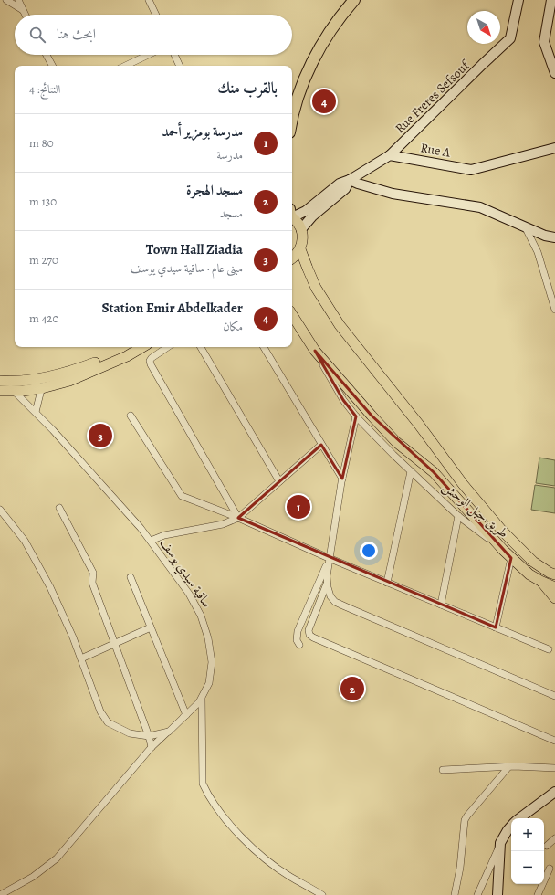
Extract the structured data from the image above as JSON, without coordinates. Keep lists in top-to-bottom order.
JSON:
{
  "streets": {
    "main road": ["Rue Freres Sefsouf", "Rue A", "طريق جبل الوحش"],
    "street": ["ساقية سيدي يوسف"]
  },
  "crossings": [
    ["Rue Freres Sefsouf", "Rue A"]
  ],
  "north": "bottom right",
  "page": {
    "search": "ابحث هنا",
    "heading": ["بالقرب منك", "النتائج: 4"],
    "pins": [
      "4",
      "3",
      "1",
      "2"
    ],
    "list": [
      {
        "mark": "1",
        "name": "مدرسة بومزير أحمد",
        "note": "مدرسة",
        "value": "80 m"
      },
      {
        "mark": "2",
        "name": "مسجد الهجرة",
        "note": "مسجد",
        "value": "130 m"
      },
      {
        "mark": "3",
        "name": "Town Hall Ziadia",
        "note": "مبنى عام · ساقية سيدي يوسف",
        "value": "270 m"
      },
      {
        "mark": "4",
        "name": "Station Emir Abdelkader",
        "note": "مكان",
        "value": "420 m"
      }
    ],
    "map_buttons": ["+", "−"]
  }
}
